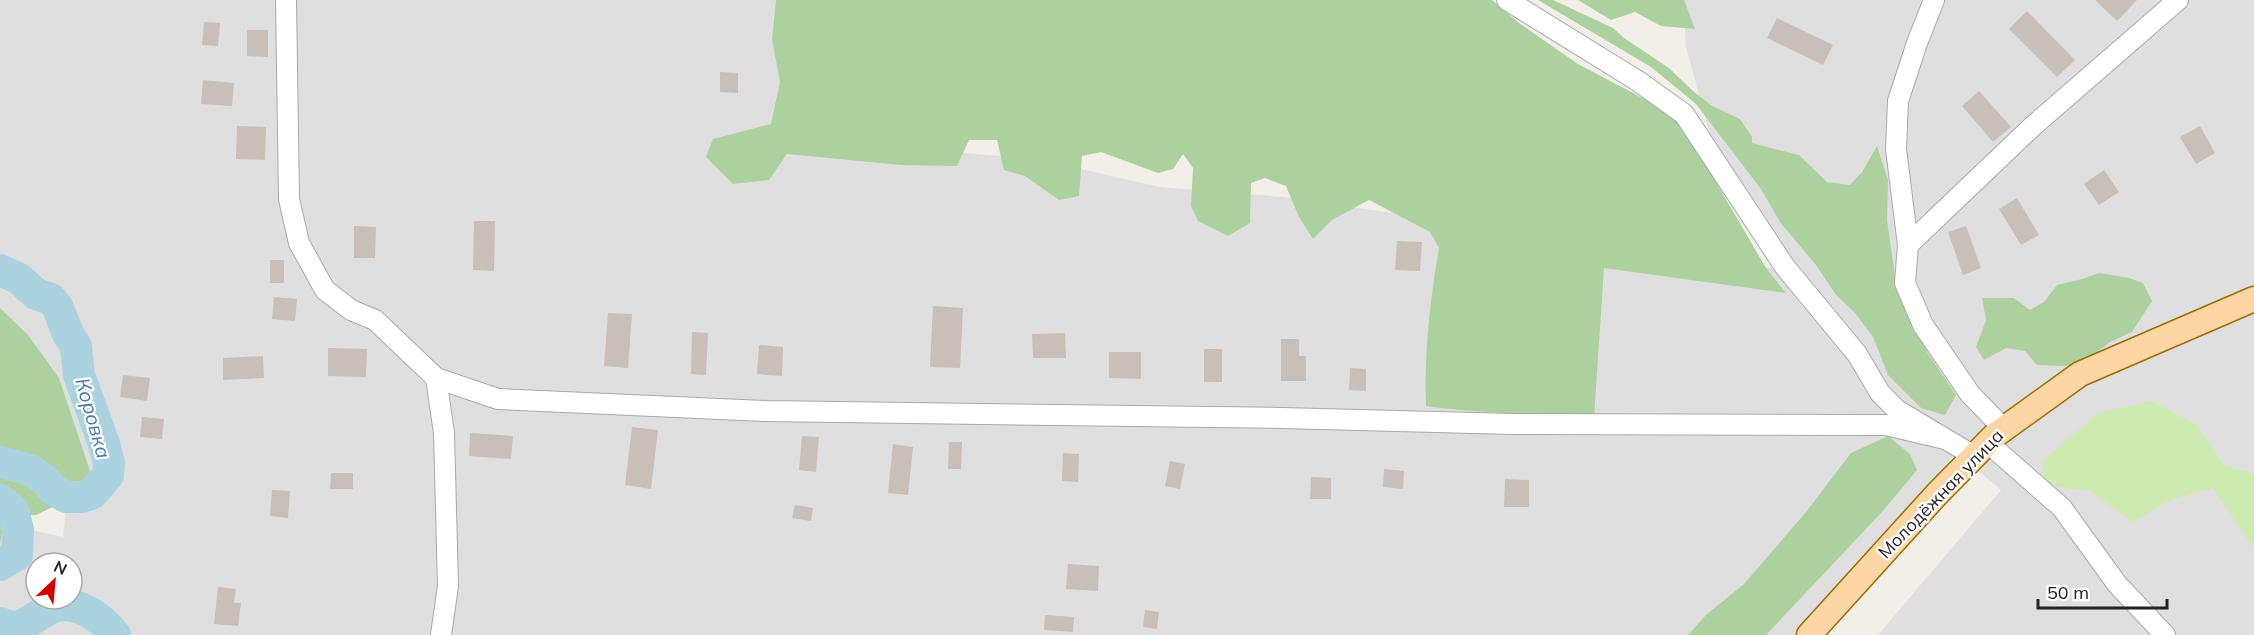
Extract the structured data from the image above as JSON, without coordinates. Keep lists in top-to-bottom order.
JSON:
{
  "streets": {
    "main road": ["Молодёжная улица"]
  },
  "water": ["Коровка"],
  "scale_bar": "50 m",
  "north": "top right"
}
